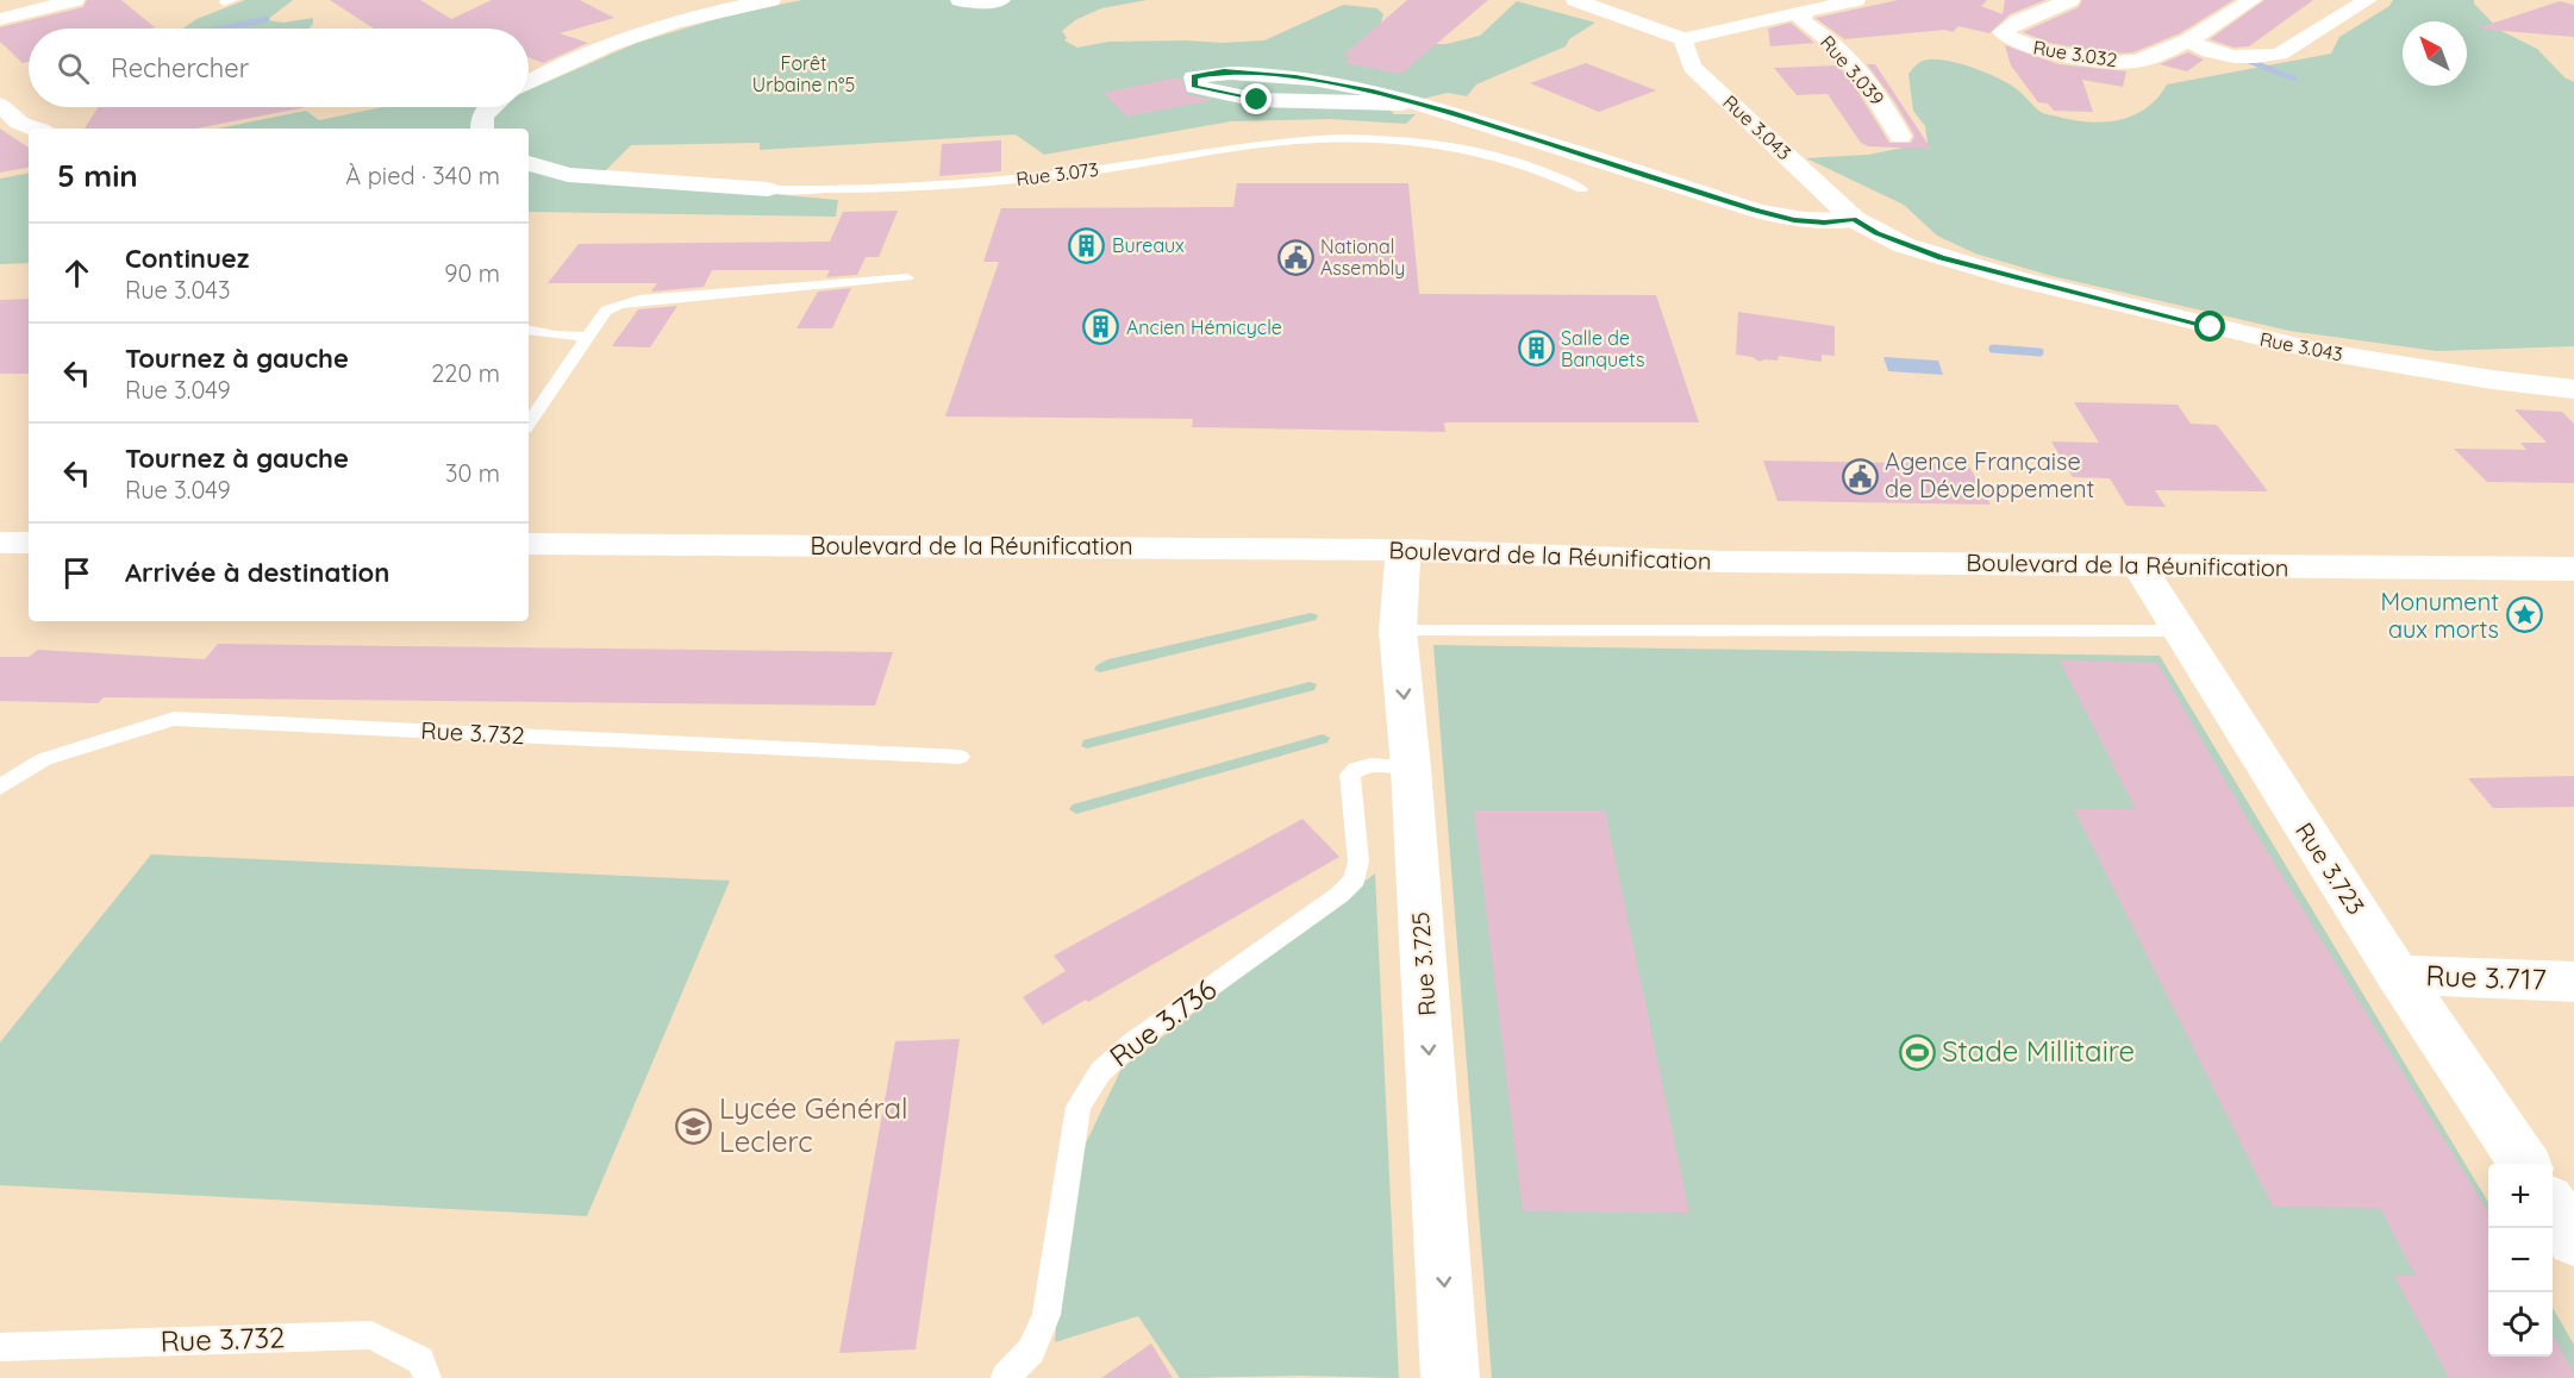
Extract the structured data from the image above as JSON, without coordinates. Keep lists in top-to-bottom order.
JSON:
{
  "streets": {
    "street": [
      "Rue 3.032",
      "Rue 3.039",
      "Rue 3.043",
      "Rue 3.073",
      "Boulevard de la Réunification",
      "Rue 3.723",
      "Rue 3.725",
      "Rue 3.717"
    ],
    "lane": ["Rue 3.732", "Rue 3.736"]
  },
  "crossings": [
    ["Boulevard de la Réunification", "Rue 3.723"],
    ["Boulevard de la Réunification", "Rue 3.725"],
    ["Rue 3.723", "Rue 3.717"],
    ["Rue 3.725", "Rue 3.736"]
  ],
  "one_way": ["Rue 3.725"],
  "parks": ["Forêt Urbaine n°5"],
  "places": {
    "building": ["Bureaux", "Ancien Hémicycle", "Salle de Banquets"],
    "public building": ["National Assembly", "Agence Française de Développement"],
    "place": ["Monument aux morts"],
    "sports": ["Stade Millitaire"],
    "school or university": ["Lycée Général Leclerc"]
  },
  "north": "top left",
  "page": {
    "search": "Rechercher",
    "heading": ["5 min", "À pied · 340 m"],
    "list": [
      ["Continuez", "Rue 3.043", "90 m"],
      ["Tournez à gauche", "Rue 3.049", "220 m"],
      ["Tournez à gauche", "Rue 3.049", "30 m"],
      "Arrivée à destination"
    ],
    "map_buttons": ["+", "−"]
  }
}
